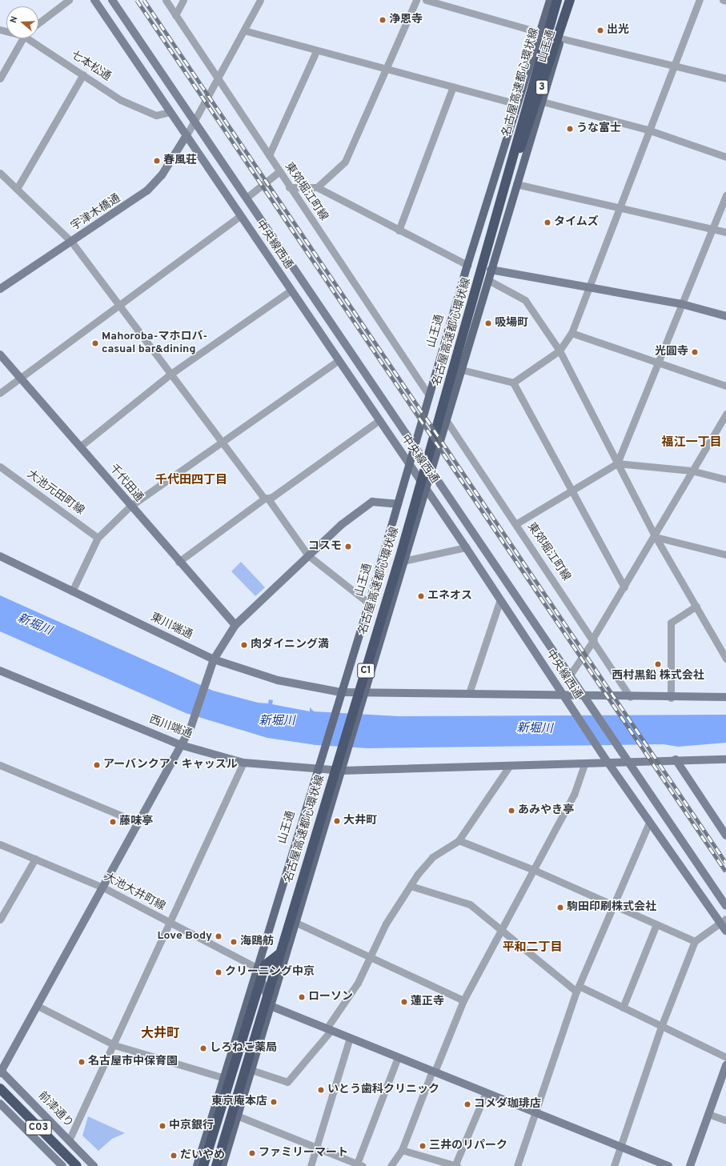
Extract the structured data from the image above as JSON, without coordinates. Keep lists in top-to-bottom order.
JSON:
{
  "streets": {
    "highway": [
      "名古屋高速都心環状線",
      "3",
      "C1",
      "C03"
    ],
    "main road": ["山王通"],
    "street": [
      "七本松通",
      "東郊堀江町線",
      "宇津木橋通",
      "中央線西通",
      "千代田通",
      "大池元田町線",
      "東川端通",
      "西川端通",
      "大池大井町線",
      "前津通り"
    ]
  },
  "crossings": [
    ["山王通", "東郊堀江町線"],
    ["山王通", "中央線西通"],
    ["山王通", "東川端通"],
    ["山王通", "西川端通"],
    ["山王通", "大池大井町線"],
    ["七本松通", "中央線西通"],
    ["名古屋高速都心環状線", "3"],
    ["東郊堀江町線", "東川端通"],
    ["宇津木橋通", "中央線西通"],
    ["中央線西通", "東川端通"],
    ["中央線西通", "西川端通"]
  ],
  "districts": [
    "福江一丁目",
    "千代田四丁目",
    "平和二丁目",
    "大井町"
  ],
  "water": ["新堀川"],
  "places": [
    "浄恩寺",
    "出光",
    "うな富士",
    "春風荘",
    "タイムズ",
    "吸場町",
    "Mahoroba-マホロバ- casual bar&dining",
    "光圓寺",
    "コスモ",
    "エネオス",
    "肉ダイニング満",
    "西村黒鉛 株式会社",
    "アーバンクア・キャッスル",
    "あみやき亭",
    "大井町",
    "藤味亭",
    "駒田印刷株式会社",
    "Love Body",
    "海鴎舫",
    "クリーニング中京",
    "ローソン",
    "蓮正寺",
    "しろねこ薬局",
    "名古屋市中保育園",
    "いとう歯科クリニック",
    "東京庵本店",
    "コメダ珈琲店",
    "中京銀行",
    "三井のリパーク",
    "ファミリーマート",
    "だいやめ"
  ],
  "north": "left"
}
